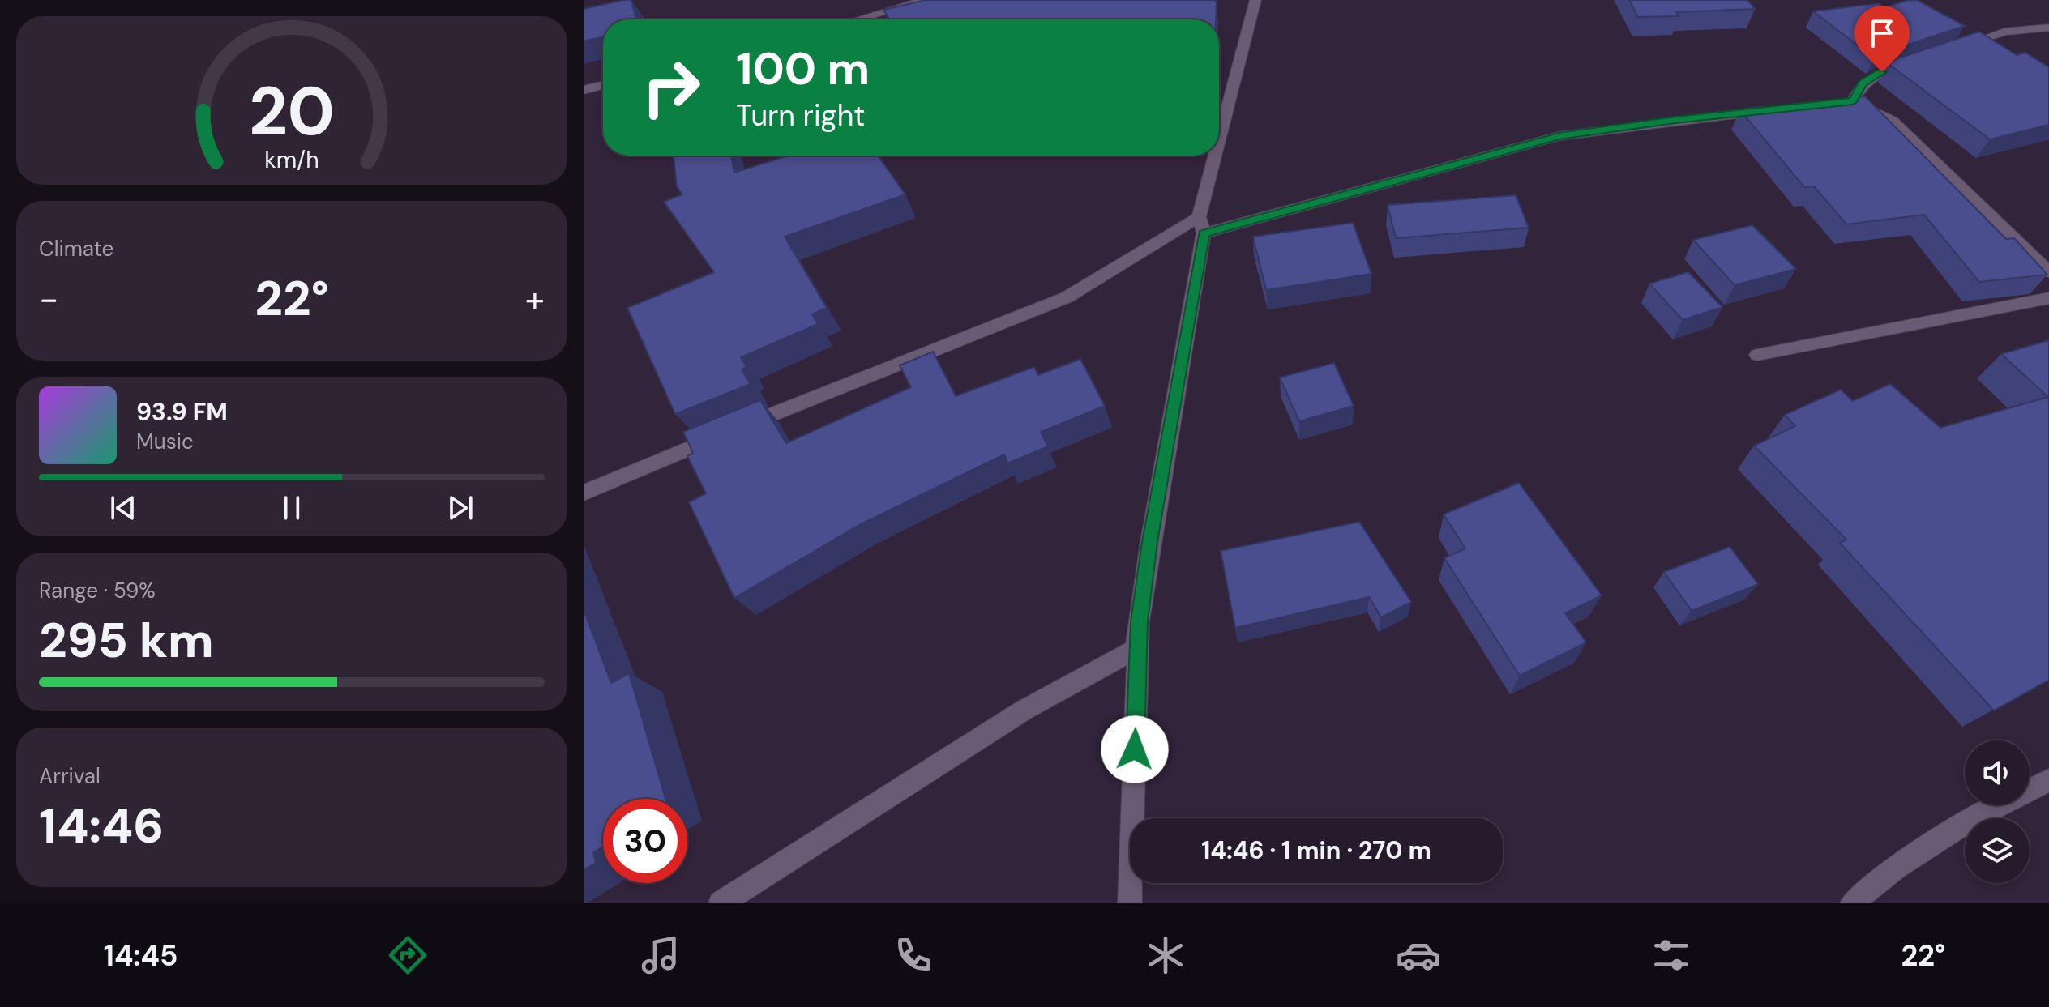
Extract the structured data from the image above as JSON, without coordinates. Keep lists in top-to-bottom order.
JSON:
{
  "page": {
    "turn": ["100 m", "Turn right"],
    "tile": [
      "Climate",
      ["Range · 59%", "295 km"],
      ["Arrival", "14:46"]
    ],
    "heat": ["−", "22°", "+"],
    "song": ["93.9 FM", "Music"],
    "limit": "30",
    "trip": "14:46 · 1 min · 270 m",
    "tabs": ["14:45", "22°"],
    "gauge": ["20", "km/h"]
  }
}
